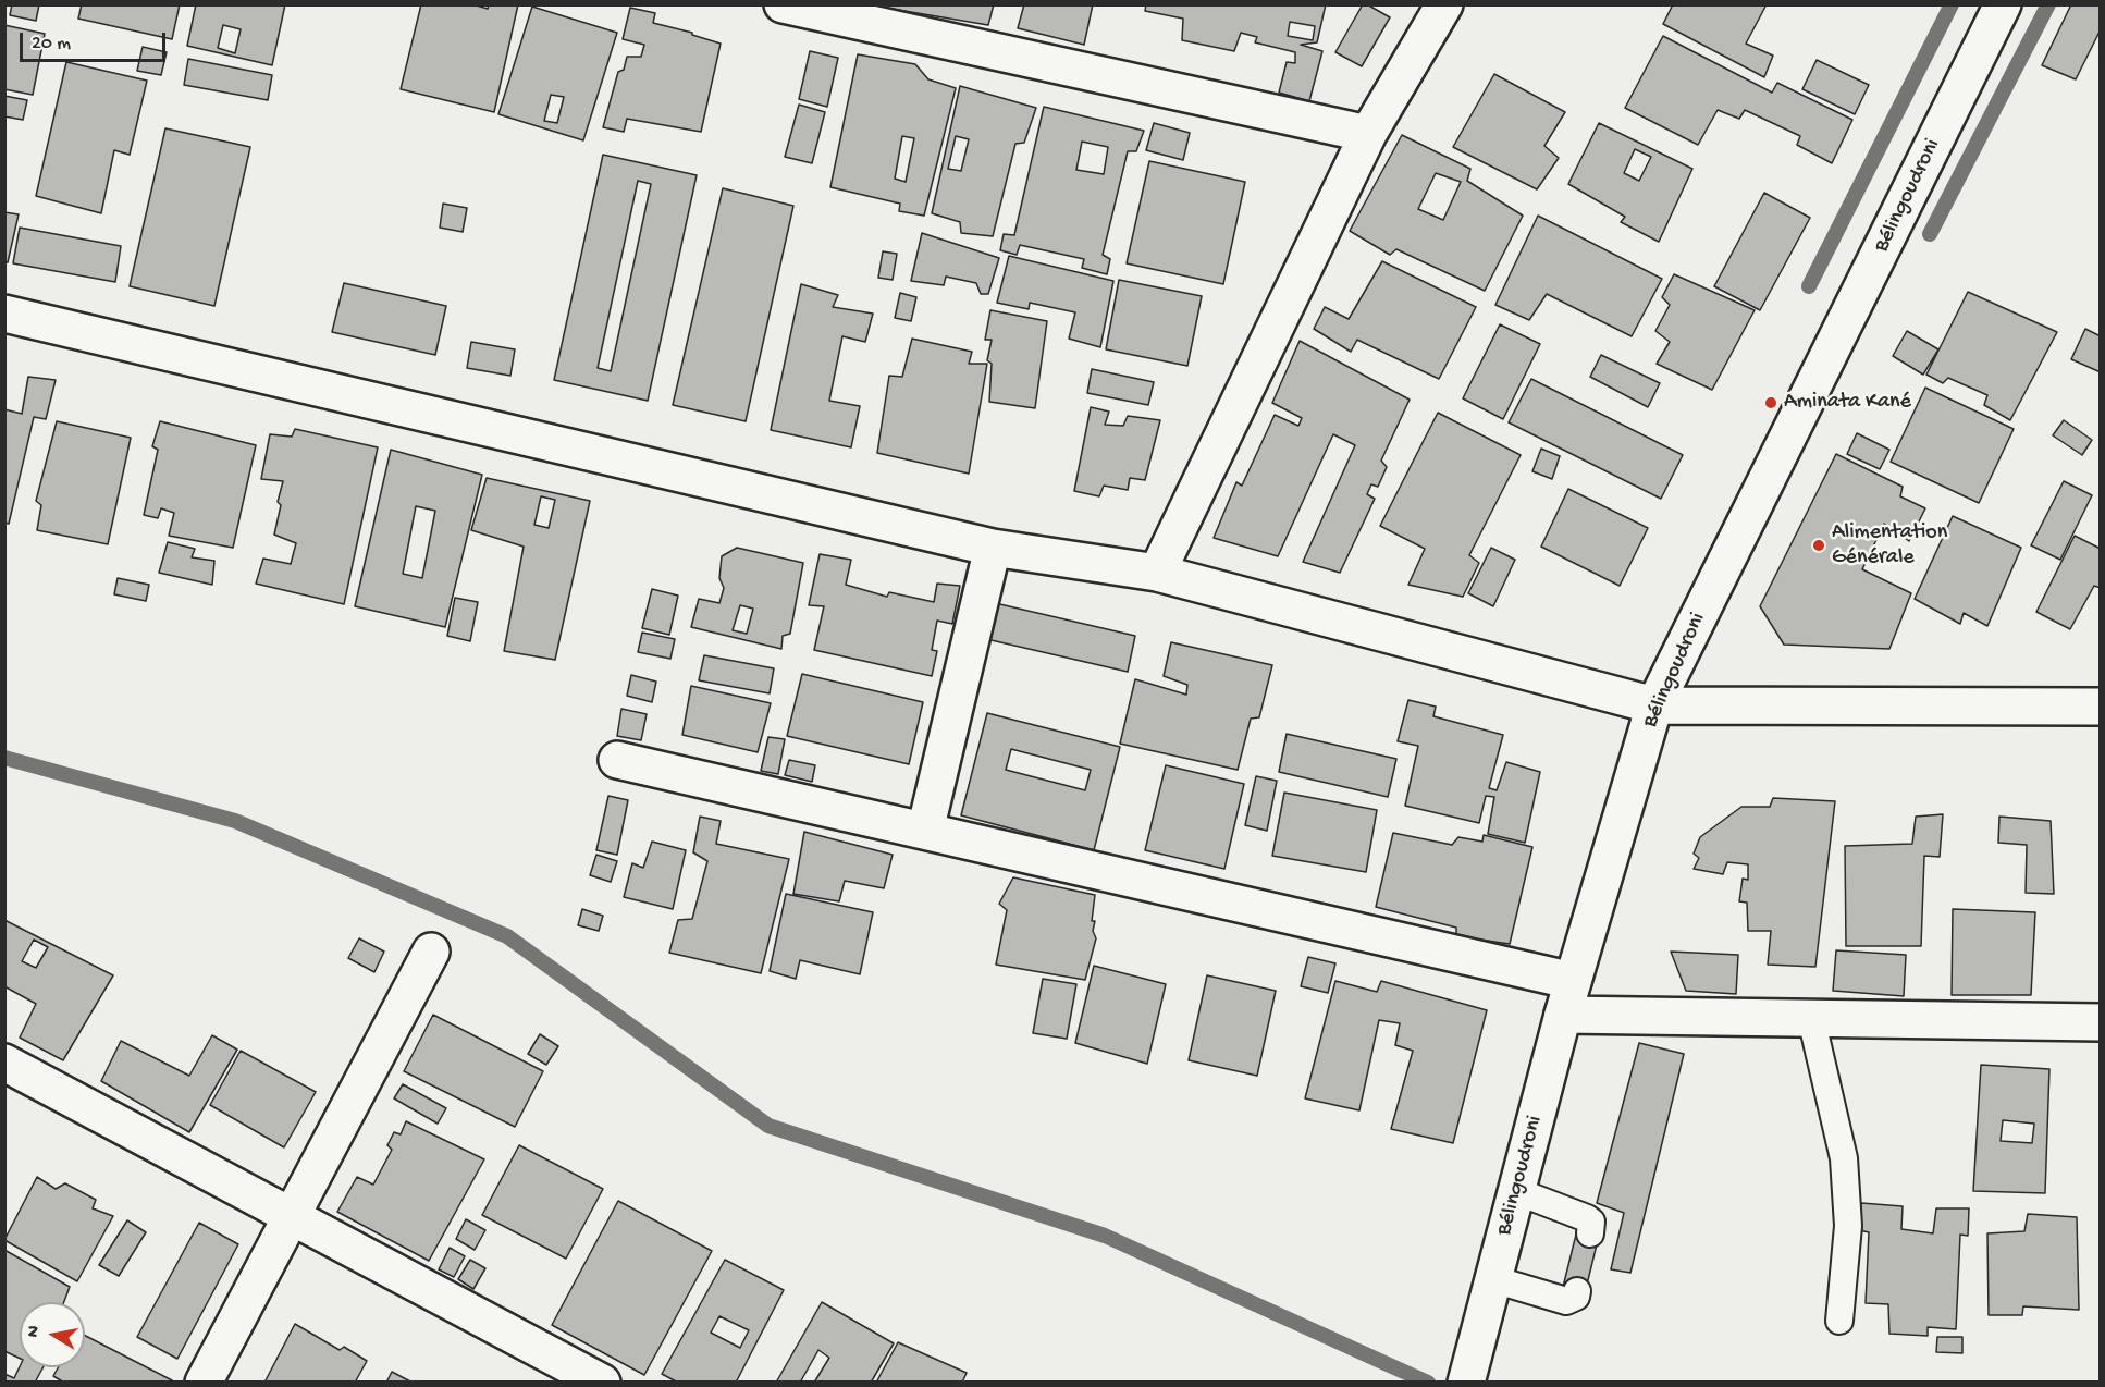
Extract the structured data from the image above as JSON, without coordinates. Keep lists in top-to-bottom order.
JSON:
{
  "streets": {
    "street": ["Bélingoudroni"]
  },
  "places": ["Aminata Kané", "Alimentation Générale"],
  "scale_bar": "20 m",
  "north": "left"
}
